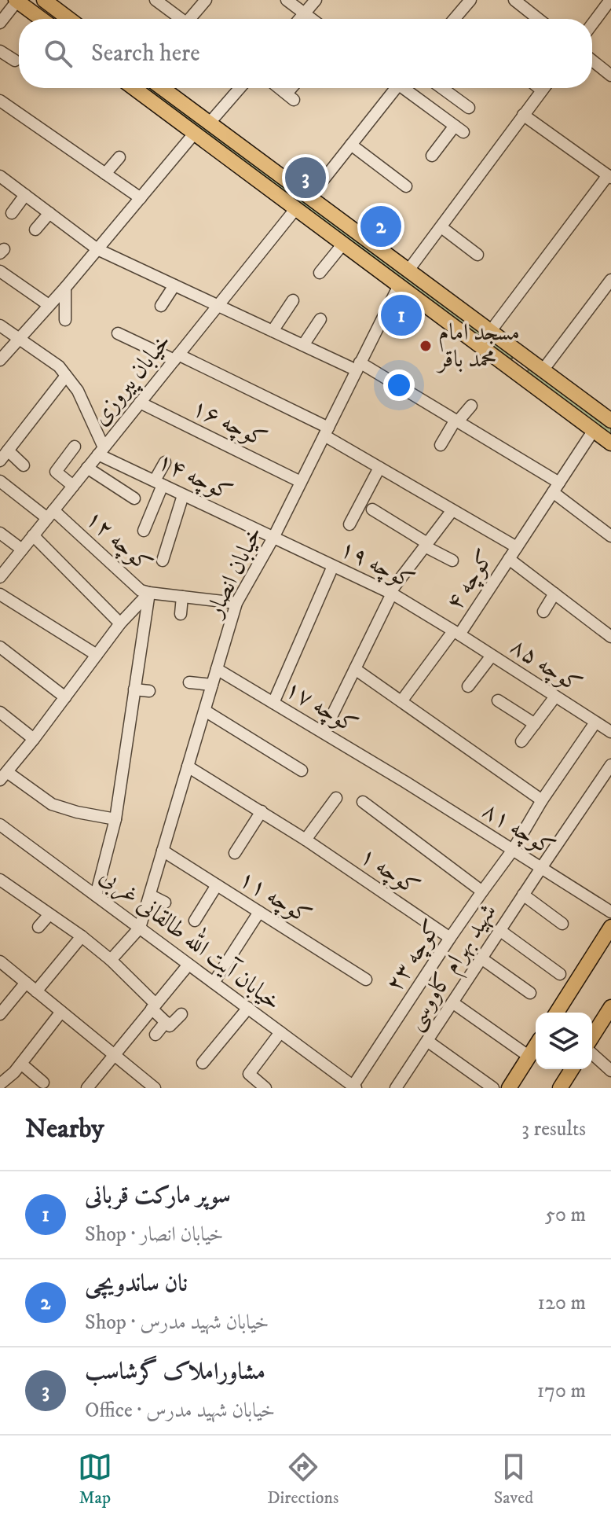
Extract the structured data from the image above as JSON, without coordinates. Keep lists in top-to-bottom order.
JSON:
{
  "streets": {
    "street": [
      "خیابان پیروزی",
      "کوچه ۱۶",
      "کوچه ۱۴",
      "کوچه ۱۲",
      "کوچه ۱۹",
      "خیابان انصار",
      "کوچه ۴",
      "کوچه ۸۵",
      "کوچه ۱۷",
      "کوچه ۸۱",
      "کوچه ۱",
      "کوچه ۱۱",
      "خیابان آیت الله طالقانی غربی",
      "کوچه ۲۳",
      "شهید بهرام کاووسی"
    ]
  },
  "crossings": [
    ["خیابان پیروزی", "کوچه ۱۶"],
    ["خیابان پیروزی", "کوچه ۱۴"],
    ["خیابان پیروزی", "کوچه ۱۲"],
    ["خیابان پیروزی", "کوچه ۴"],
    ["کوچه ۱۶", "خیابان انصار"],
    ["کوچه ۱۴", "کوچه ۱۹"],
    ["کوچه ۱۴", "خیابان انصار"],
    ["کوچه ۱۲", "خیابان انصار"],
    ["کوچه ۱۹", "خیابان انصار"],
    ["کوچه ۱۹", "کوچه ۴"],
    ["کوچه ۱۹", "کوچه ۸۵"],
    ["خیابان انصار", "کوچه ۴"],
    ["خیابان انصار", "کوچه ۱۷"],
    ["خیابان انصار", "کوچه ۱"],
    ["خیابان انصار", "کوچه ۱۱"],
    ["خیابان انصار", "خیابان آیت الله طالقانی غربی"],
    ["کوچه ۴", "کوچه ۸۵"],
    ["کوچه ۸۵", "کوچه ۲۳"],
    ["کوچه ۱۷", "کوچه ۸۱"],
    ["کوچه ۸۱", "کوچه ۲۳"],
    ["کوچه ۸۱", "شهید بهرام کاووسی"],
    ["کوچه ۱", "کوچه ۲۳"],
    ["خیابان آیت الله طالقانی غربی", "کوچه ۲۳"]
  ],
  "places": ["مسجد امام محمد باقر"],
  "page": {
    "search": "Search here",
    "pins": ["3", "2", "1"],
    "heading": ["Nearby", "3 results"],
    "list": [
      {
        "mark": "1",
        "name": "سوپر مارکت قربانی",
        "note": "Shop · خیابان انصار",
        "value": "50 m"
      },
      {
        "mark": "2",
        "name": "نان ساندویچی",
        "note": "Shop · خیابان شهید مدرس",
        "value": "120 m"
      },
      {
        "mark": "3",
        "name": "مشاوراملاک گرشاسب",
        "note": "Office · خیابان شهید مدرس",
        "value": "170 m"
      }
    ],
    "nav": ["Map", "Directions", "Saved"]
  }
}
